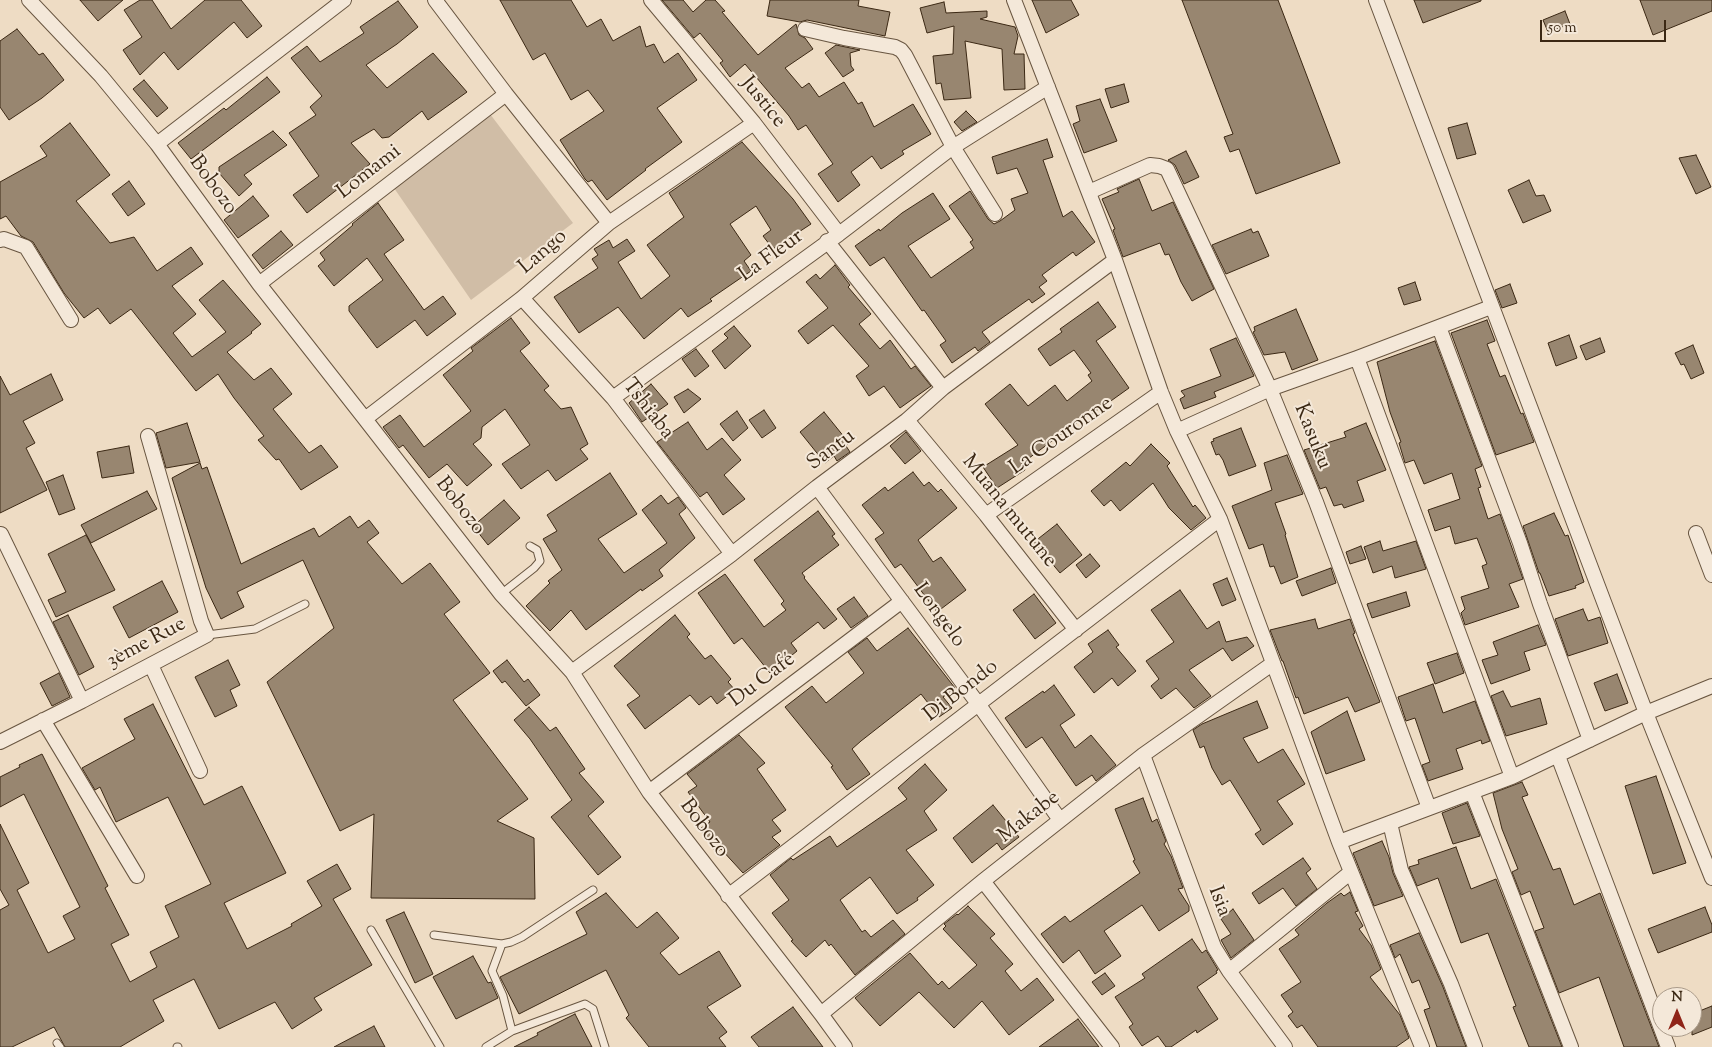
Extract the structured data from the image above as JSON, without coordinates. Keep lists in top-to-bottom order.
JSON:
{
  "streets": {
    "street": [
      "Justice",
      "Lomami",
      "Bobozo",
      "Lango",
      "La Fleur",
      "Tshiaba",
      "La Couronne",
      "Kasuku",
      "Santu",
      "Muana mutune",
      "Longelo",
      "3ème Rue",
      "Du Café",
      "Di Bondo",
      "Makabe",
      "Isia"
    ]
  },
  "crossings": [
    ["Justice", "Lango"],
    ["Justice", "La Fleur"],
    ["Justice", "Santu"],
    ["Lomami", "Bobozo"],
    ["Bobozo", "Lango"],
    ["Bobozo", "Santu"],
    ["Bobozo", "Du Café"],
    ["Bobozo", "Di Bondo"],
    ["Bobozo", "Makabe"],
    ["Lango", "Tshiaba"],
    ["La Fleur", "Tshiaba"],
    ["Tshiaba", "Santu"],
    ["La Couronne", "Muana mutune"],
    ["Santu", "Muana mutune"],
    ["Santu", "Longelo"],
    ["Muana mutune", "Di Bondo"],
    ["Longelo", "Du Café"],
    ["Longelo", "Di Bondo"],
    ["Longelo", "Makabe"],
    ["Makabe", "Isia"]
  ],
  "scale_bar": "50 m",
  "north": "top"
}
